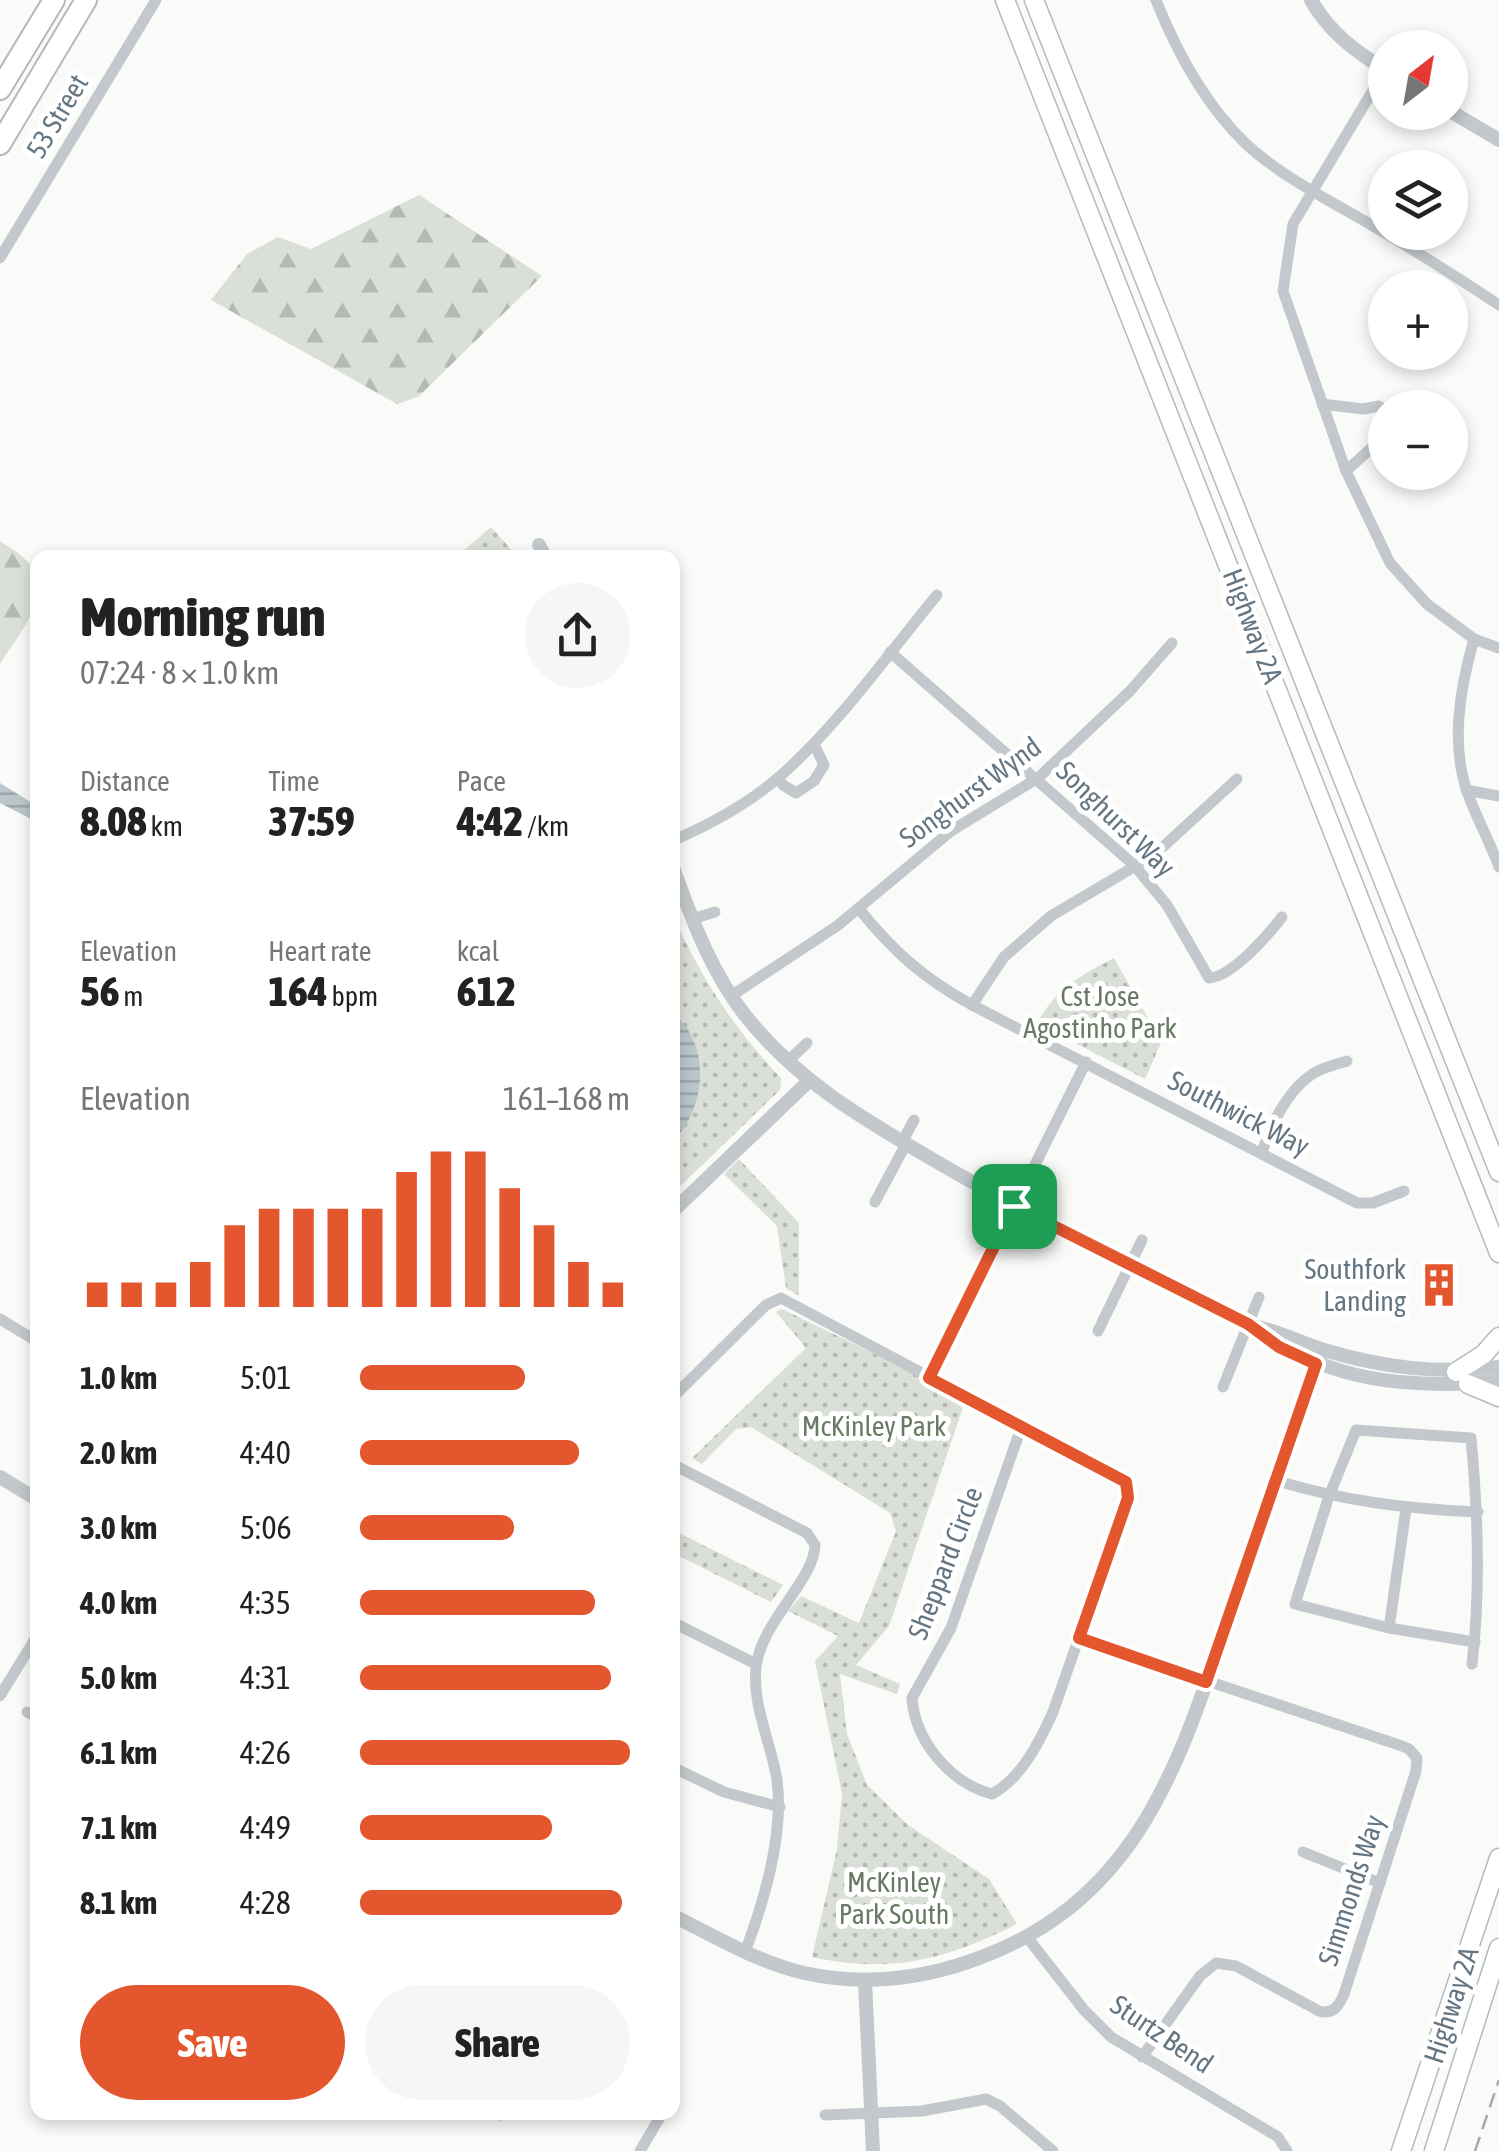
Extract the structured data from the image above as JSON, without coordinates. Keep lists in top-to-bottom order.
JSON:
{
  "streets": {
    "main road": ["Highway 2A"],
    "street": [
      "53 Street",
      "Songhurst Wynd",
      "Songhurst Way",
      "Southwick Way",
      "Sheppard Circle",
      "Simmonds Way",
      "Sturtz Bend"
    ]
  },
  "crossings": [
    ["Songhurst Wynd", "Songhurst Way"],
    ["Songhurst Wynd", "Southwick Way"],
    ["Simmonds Way", "Sturtz Bend"]
  ],
  "parks": ["Cst Jose Agostinho Park", "McKinley Park", "McKinley Park South"],
  "places": {
    "building": ["Southfork Landing"]
  },
  "north": "top right",
  "page": {
    "map_buttons": ["+", "−"],
    "heading": ["Morning run", "07:24 · 8 × 1.0 km"],
    "stats": [
      ["Distance", "8.08 km"],
      ["Time", "37:59"],
      ["Pace", "4:42 /km"],
      ["Elevation", "56 m"],
      ["Heart rate", "164 bpm"],
      ["kcal", "612"]
    ],
    "chart": ["Elevation", "161–168 m"],
    "list": [
      {
        "name": "1.0 km",
        "note": "5:01"
      },
      {
        "name": "2.0 km",
        "note": "4:40"
      },
      {
        "name": "3.0 km",
        "note": "5:06"
      },
      {
        "name": "4.0 km",
        "note": "4:35"
      },
      {
        "name": "5.0 km",
        "note": "4:31"
      },
      {
        "name": "6.1 km",
        "note": "4:26"
      },
      {
        "name": "7.1 km",
        "note": "4:49"
      },
      {
        "name": "8.1 km",
        "note": "4:28"
      }
    ],
    "buttons": ["Save", "Share"]
  }
}
